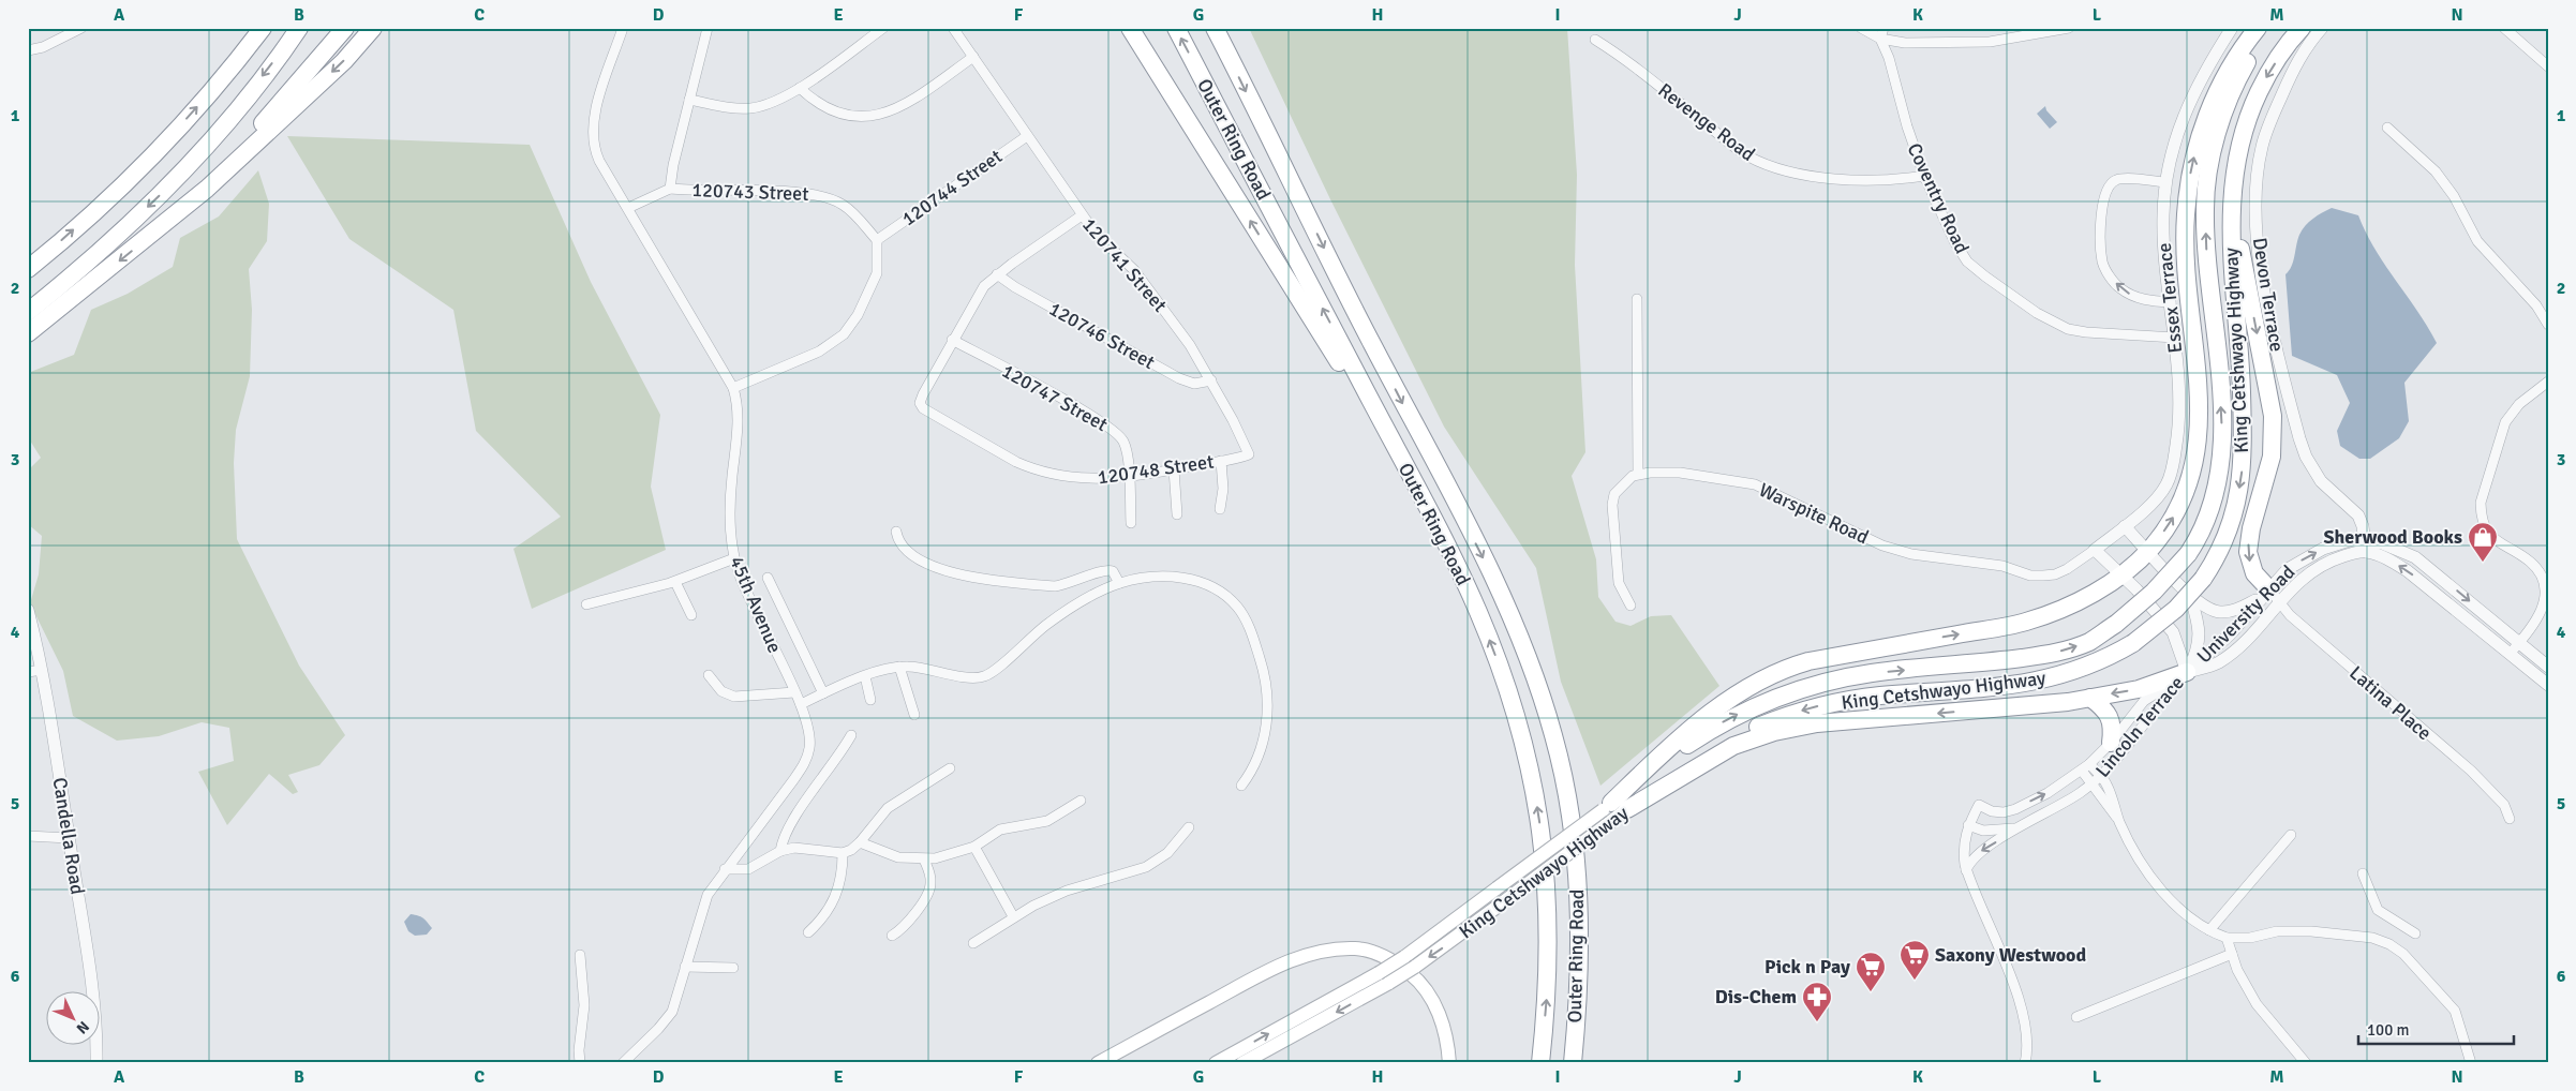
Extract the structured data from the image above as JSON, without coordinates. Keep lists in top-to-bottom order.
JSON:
{
  "streets": {
    "highway": ["Outer Ring Road", "King Cetshwayo Highway"],
    "street": [
      "Revenge Road",
      "120744 Street",
      "120743 Street",
      "Coventry Road",
      "120741 Street",
      "Devon Terrace",
      "Essex Terrace",
      "120746 Street",
      "120747 Street",
      "120748 Street",
      "Warspite Road",
      "45th Avenue",
      "University Road",
      "Latina Place",
      "Lincoln Terrace",
      "Candella Road"
    ]
  },
  "crossings": [
    ["Revenge Road", "Coventry Road"],
    ["120744 Street", "120743 Street"],
    ["120744 Street", "120741 Street"],
    ["Coventry Road", "Essex Terrace"],
    ["120741 Street", "120746 Street"],
    ["120741 Street", "120748 Street"],
    ["Devon Terrace", "University Road"],
    ["Essex Terrace", "Warspite Road"],
    ["120747 Street", "120748 Street"],
    ["University Road", "Latina Place"],
    ["University Road", "Lincoln Terrace"]
  ],
  "places": {
    "shop": ["Sherwood Books"],
    "supermarket": ["Saxony Westwood", "Pick n Pay"],
    "pharmacy": ["Dis-Chem"]
  },
  "scale_bar": "100 m",
  "north": "bottom right",
  "grid": {
    "columns": [
      "A",
      "B",
      "C",
      "D",
      "E",
      "F",
      "G",
      "H",
      "I",
      "J",
      "K",
      "L",
      "M",
      "N"
    ],
    "rows": [
      "1",
      "2",
      "3",
      "4",
      "5",
      "6"
    ]
  }
}
